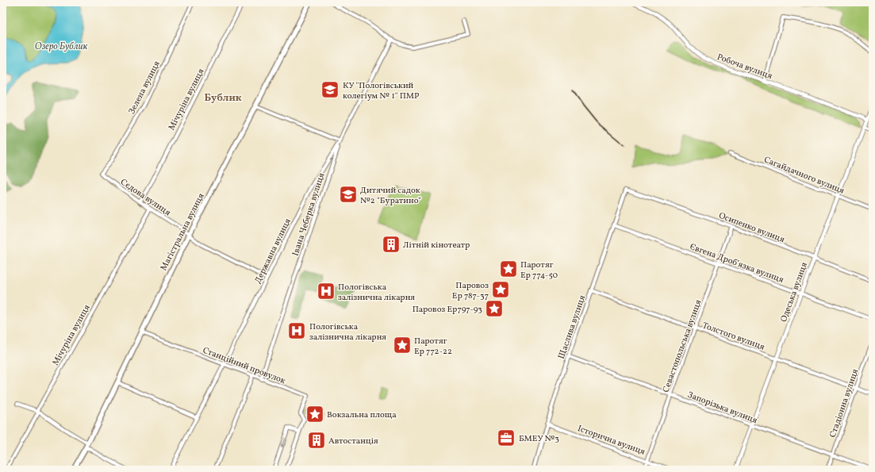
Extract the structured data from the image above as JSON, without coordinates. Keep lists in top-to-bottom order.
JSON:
{
  "streets": {
    "main road": ["Магістральна вулиця"],
    "street": [
      "Робоча вулиця",
      "Зелена вулиця",
      "Мічуріна вулиця",
      "Сагайдачного вулиця",
      "Сєдова вулиця",
      "Івана Чеберка вулиця",
      "Осипенко вулиця",
      "Державна вулиця",
      "Євгена Дроб’язка вулиця",
      "Одеська вулиця",
      "Щаслива вулиця",
      "Толстого вулиця",
      "Севастопольська вулиця",
      "Станційний провулок",
      "Стадіонна вулиця",
      "Запорізька вулиця",
      "Історична вулиця"
    ]
  },
  "crossings": [
    ["Робоча вулиця", "Одеська вулиця"],
    ["Зелена вулиця", "Сєдова вулиця"],
    ["Мічуріна вулиця", "Сєдова вулиця"],
    ["Сагайдачного вулиця", "Одеська вулиця"],
    ["Сєдова вулиця", "Магістральна вулиця"],
    ["Сєдова вулиця", "Державна вулиця"],
    ["Івана Чеберка вулиця", "Державна вулиця"],
    ["Івана Чеберка вулиця", "Станційний провулок"],
    ["Осипенко вулиця", "Одеська вулиця"],
    ["Осипенко вулиця", "Щаслива вулиця"],
    ["Осипенко вулиця", "Севастопольська вулиця"],
    ["Магістральна вулиця", "Станційний провулок"],
    ["Державна вулиця", "Станційний провулок"],
    ["Євгена Дроб’язка вулиця", "Одеська вулиця"],
    ["Євгена Дроб’язка вулиця", "Щаслива вулиця"],
    ["Євгена Дроб’язка вулиця", "Севастопольська вулиця"],
    ["Одеська вулиця", "Толстого вулиця"],
    ["Одеська вулиця", "Запорізька вулиця"],
    ["Щаслива вулиця", "Толстого вулиця"],
    ["Щаслива вулиця", "Запорізька вулиця"],
    ["Щаслива вулиця", "Історична вулиця"],
    ["Толстого вулиця", "Севастопольська вулиця"],
    ["Толстого вулиця", "Стадіонна вулиця"],
    ["Севастопольська вулиця", "Запорізька вулиця"],
    ["Севастопольська вулиця", "Історична вулиця"],
    ["Стадіонна вулиця", "Запорізька вулиця"]
  ],
  "districts": ["Бублик"],
  "water": ["Озеро Бублик"],
  "places": {
    "school or university": ["КУ \"Пологівський колегіум № 1\" ПМР", "Дитячий садок №2 \"Буратино\""],
    "building": ["Літній кінотеатр", "Автостанція"],
    "place": [
      "Паротяг Ер 774-50",
      "Паровоз Ер 787-37",
      "Паровоз Ер797-93",
      "Паротяг Ер 772-22",
      "Вокзальна площа"
    ],
    "hospital": ["Пологівська залізнична лікарня", "Пологiвська залiзнична лiкарня"],
    "office": ["БМЕУ №3"]
  }
}
